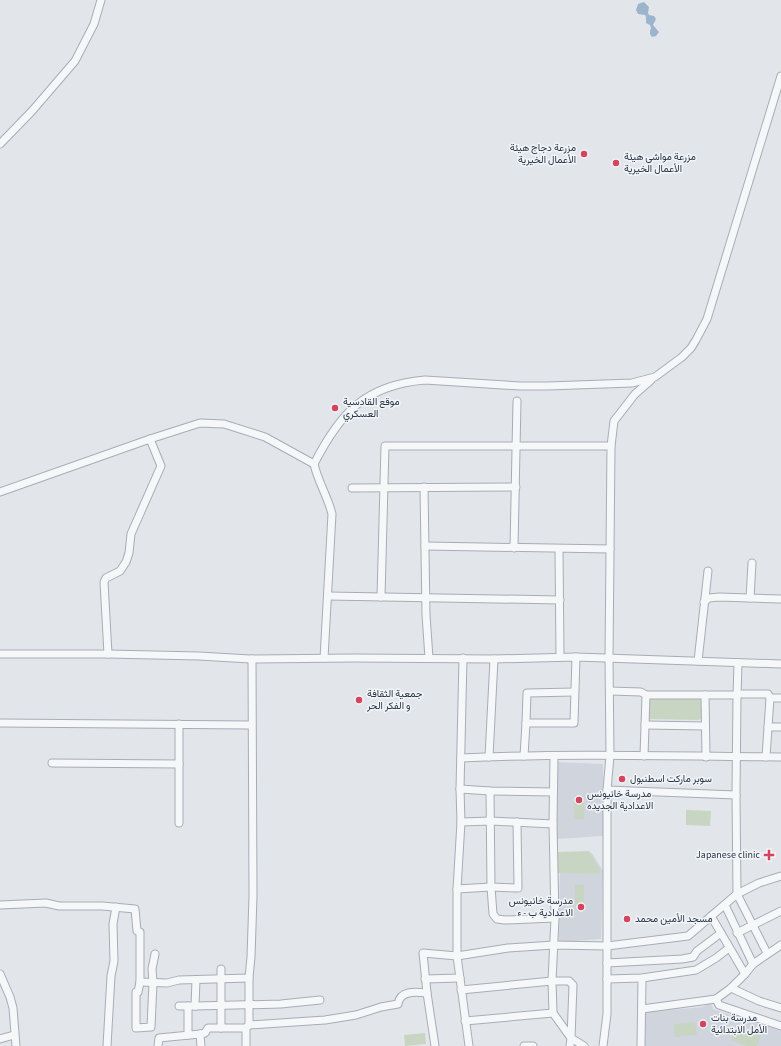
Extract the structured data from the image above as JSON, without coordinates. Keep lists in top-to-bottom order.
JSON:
{
  "places": {
    "other": [
      "مزرعة دجاج هيئة الأعمال الخيرية",
      "مزرعة مواشي هيئة الأعمال الخيرية",
      "موقع القادسية العسكري",
      "جمعية الثقافة و الفكر الحر",
      "سوبر ماركت اسطنبول",
      "مدرسة خانيونس الاعدادية الجديده",
      "مدرسة خانيونس الاعدادية ب - ء",
      "مسجد الأمين محمد",
      "مدرسة بنات الأمل الابتدائية"
    ],
    "health": ["Japanese clinic"]
  }
}
